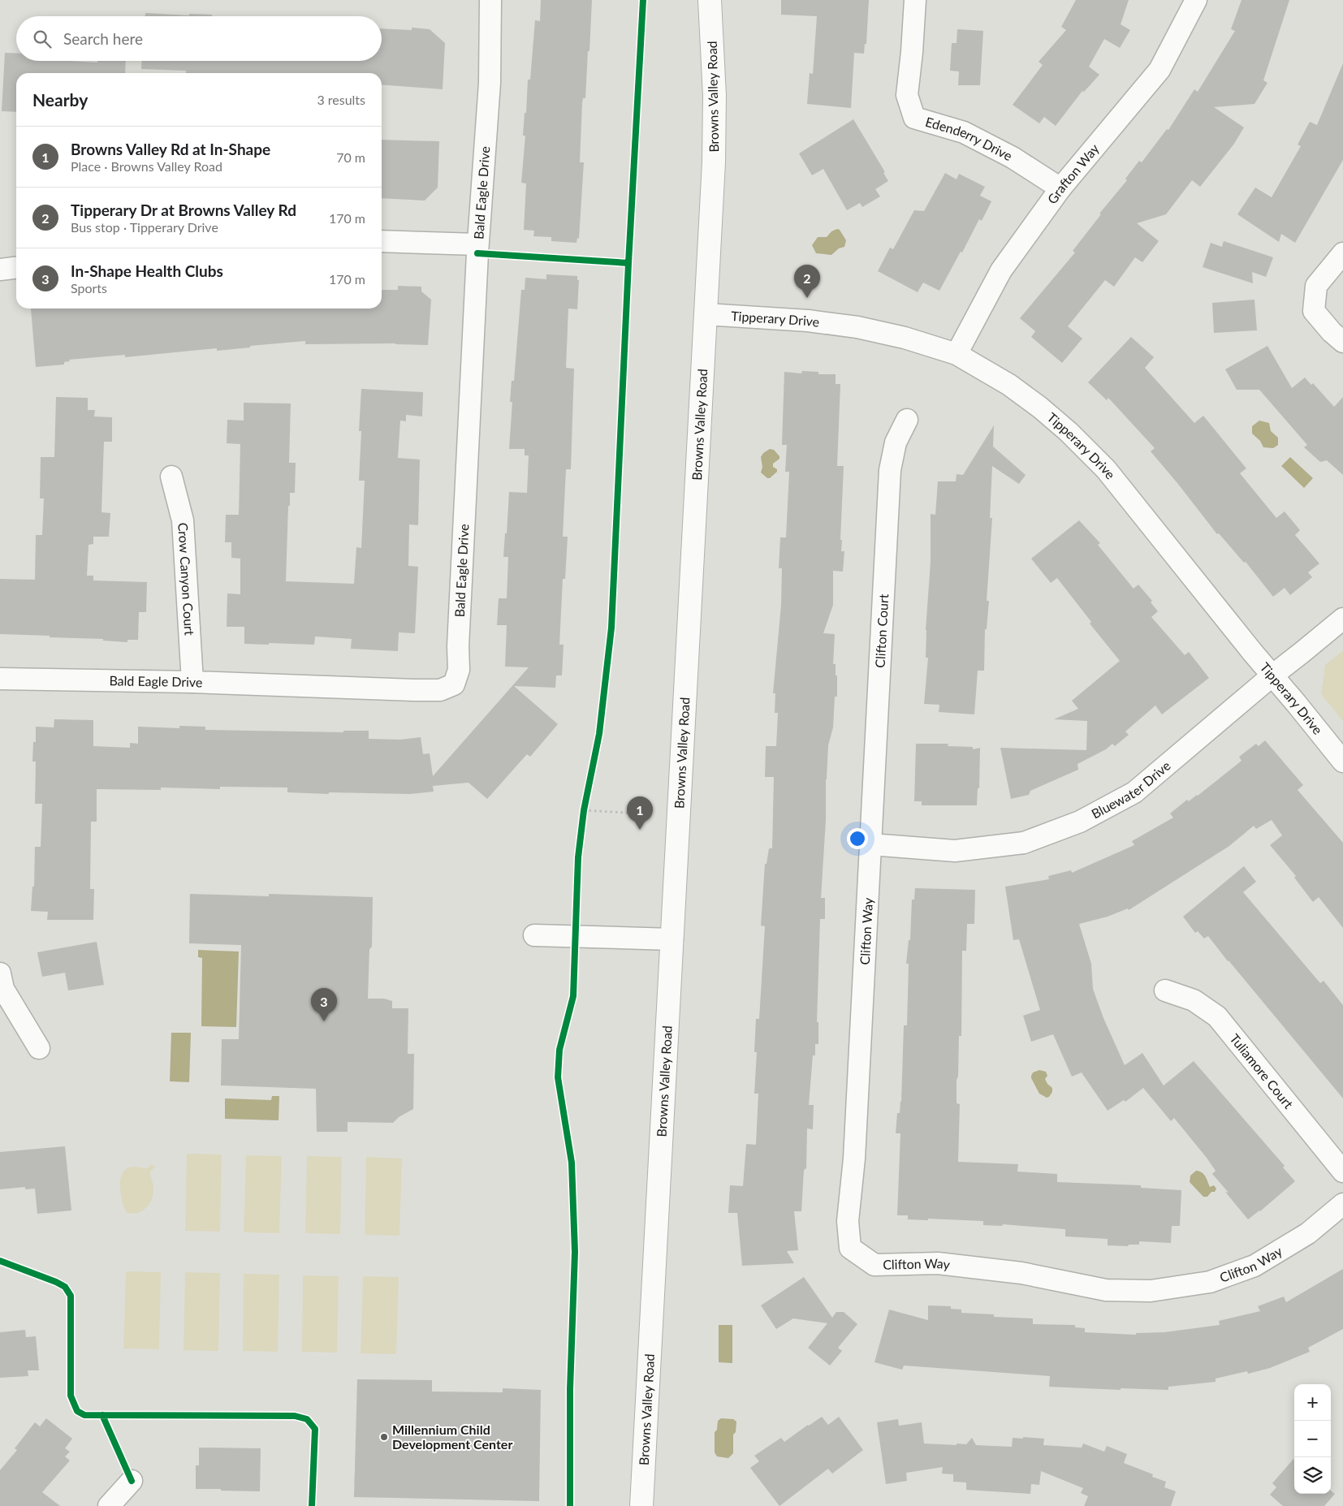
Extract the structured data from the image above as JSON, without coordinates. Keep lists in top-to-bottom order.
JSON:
{
  "streets": {
    "main road": ["Browns Valley Road"],
    "street": [
      "Edenderry Drive",
      "Grafton Way",
      "Bald Eagle Drive",
      "Tipperary Drive",
      "Crow Canyon Court",
      "Clifton Court",
      "Bluewater Drive",
      "Clifton Way",
      "Tuliamore Court"
    ]
  },
  "crossings": [
    ["Browns Valley Road", "Tipperary Drive"],
    ["Edenderry Drive", "Grafton Way"],
    ["Grafton Way", "Tipperary Drive"],
    ["Bald Eagle Drive", "Crow Canyon Court"],
    ["Tipperary Drive", "Bluewater Drive"],
    ["Clifton Court", "Bluewater Drive"],
    ["Clifton Court", "Clifton Way"],
    ["Bluewater Drive", "Clifton Way"]
  ],
  "places": ["Millennium Child Development Center"],
  "page": {
    "search": "Search here",
    "heading": ["Nearby", "3 results"],
    "list": [
      {
        "mark": "1",
        "name": "Browns Valley Rd at In-Shape",
        "note": "Place · Browns Valley Road",
        "value": "70 m"
      },
      {
        "mark": "2",
        "name": "Tipperary Dr at Browns Valley Rd",
        "note": "Bus stop · Tipperary Drive",
        "value": "170 m"
      },
      {
        "mark": "3",
        "name": "In-Shape Health Clubs",
        "note": "Sports",
        "value": "170 m"
      }
    ],
    "pins": ["2", "1", "3"],
    "map_buttons": ["+", "−"]
  }
}
